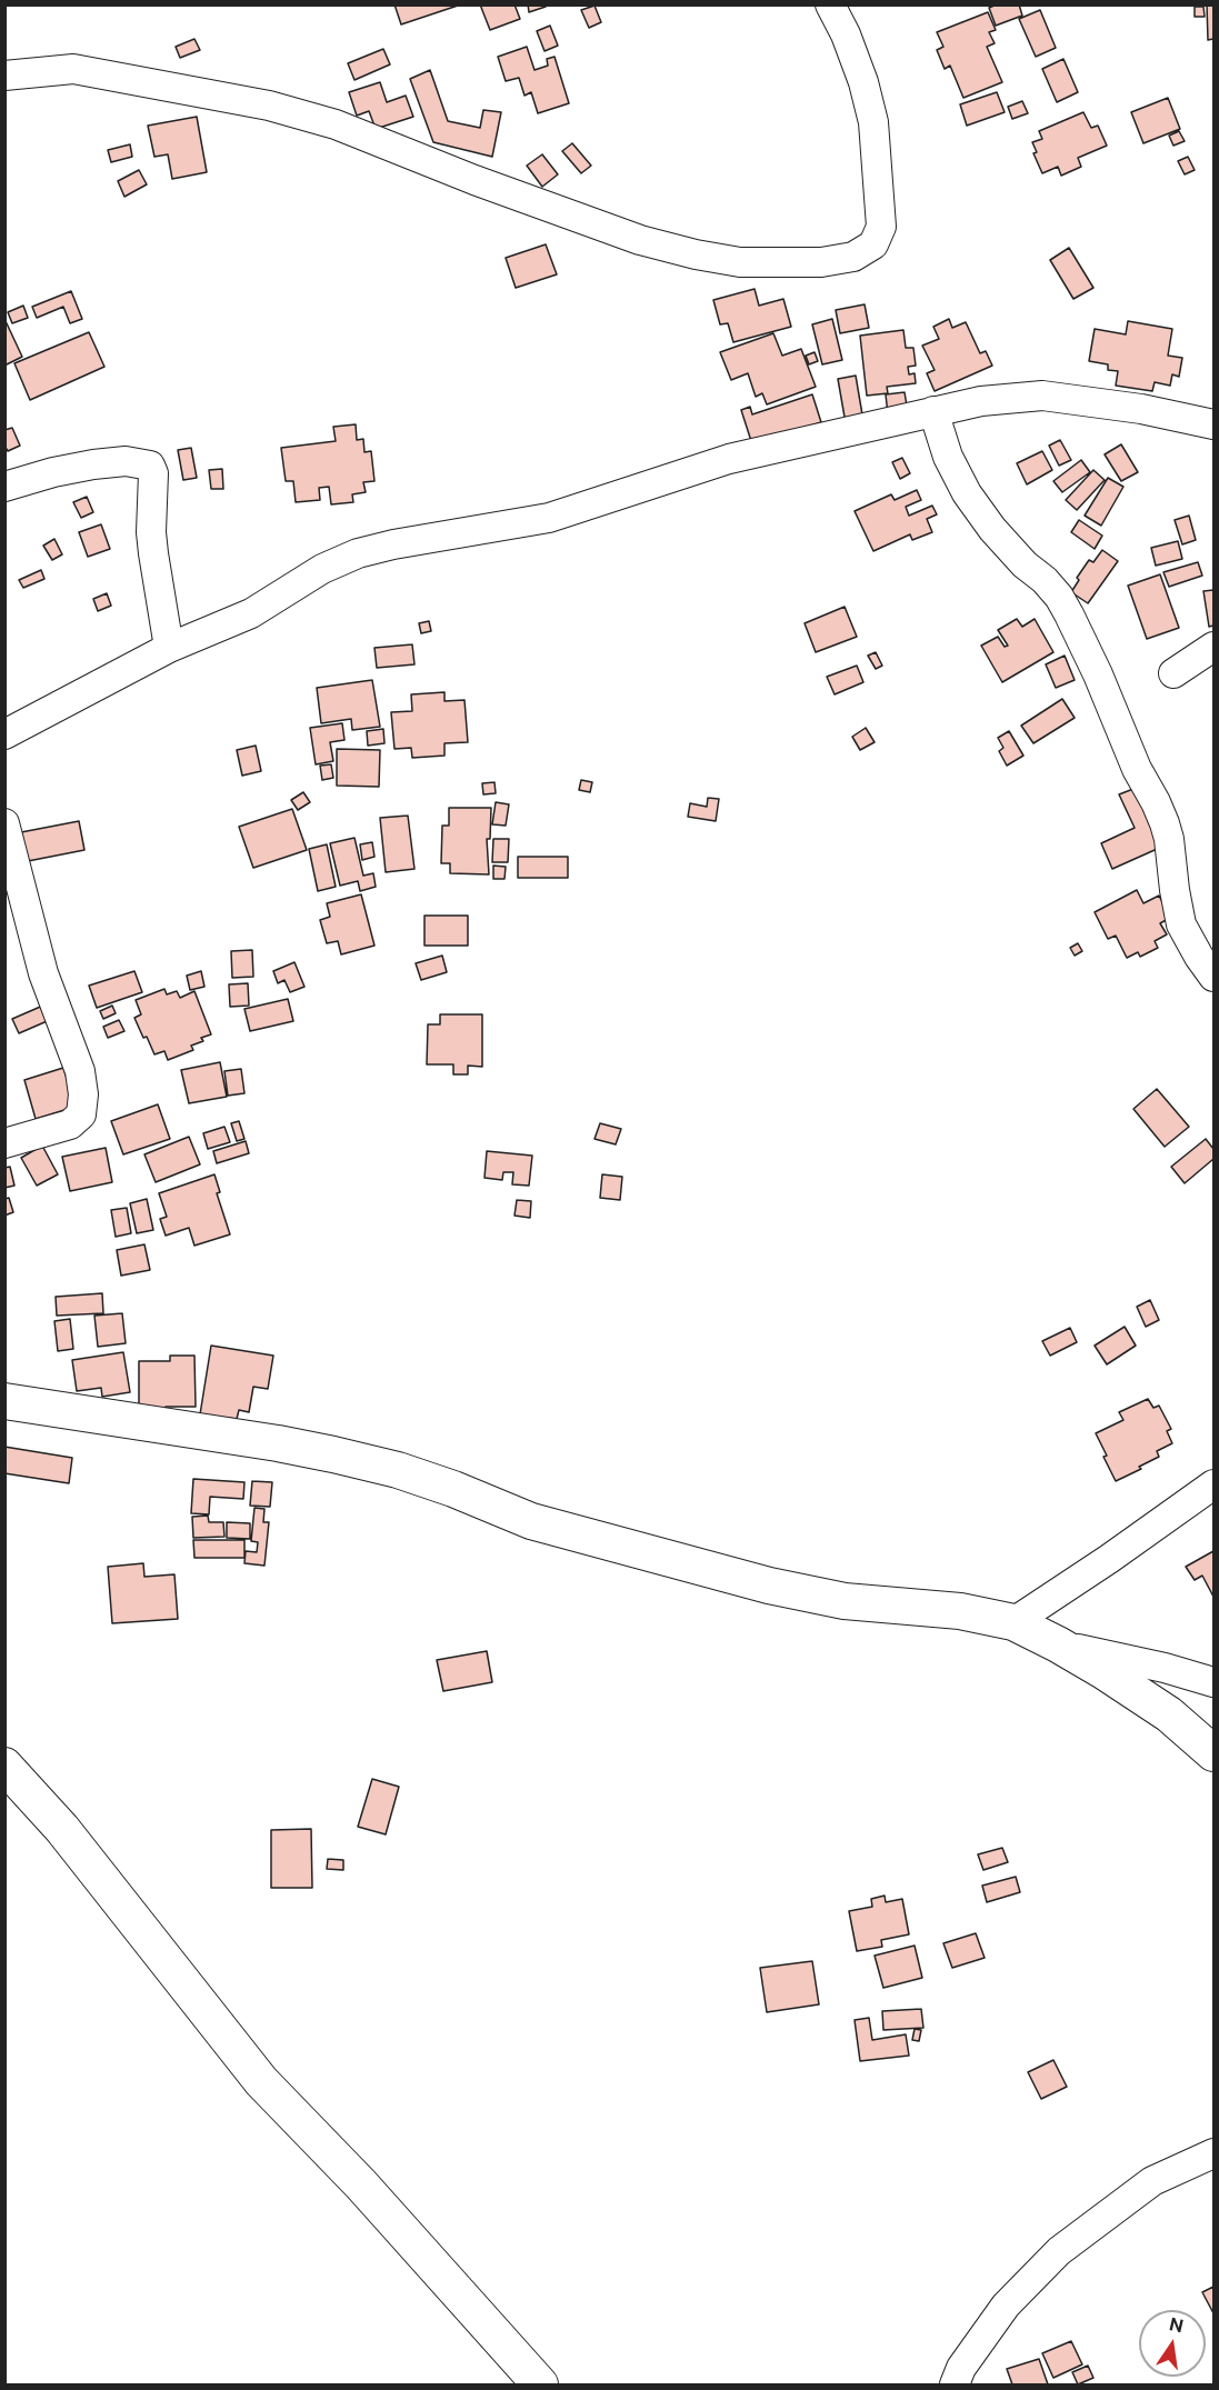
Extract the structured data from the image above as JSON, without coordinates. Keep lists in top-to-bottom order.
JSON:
{
  "north": "top"
}
